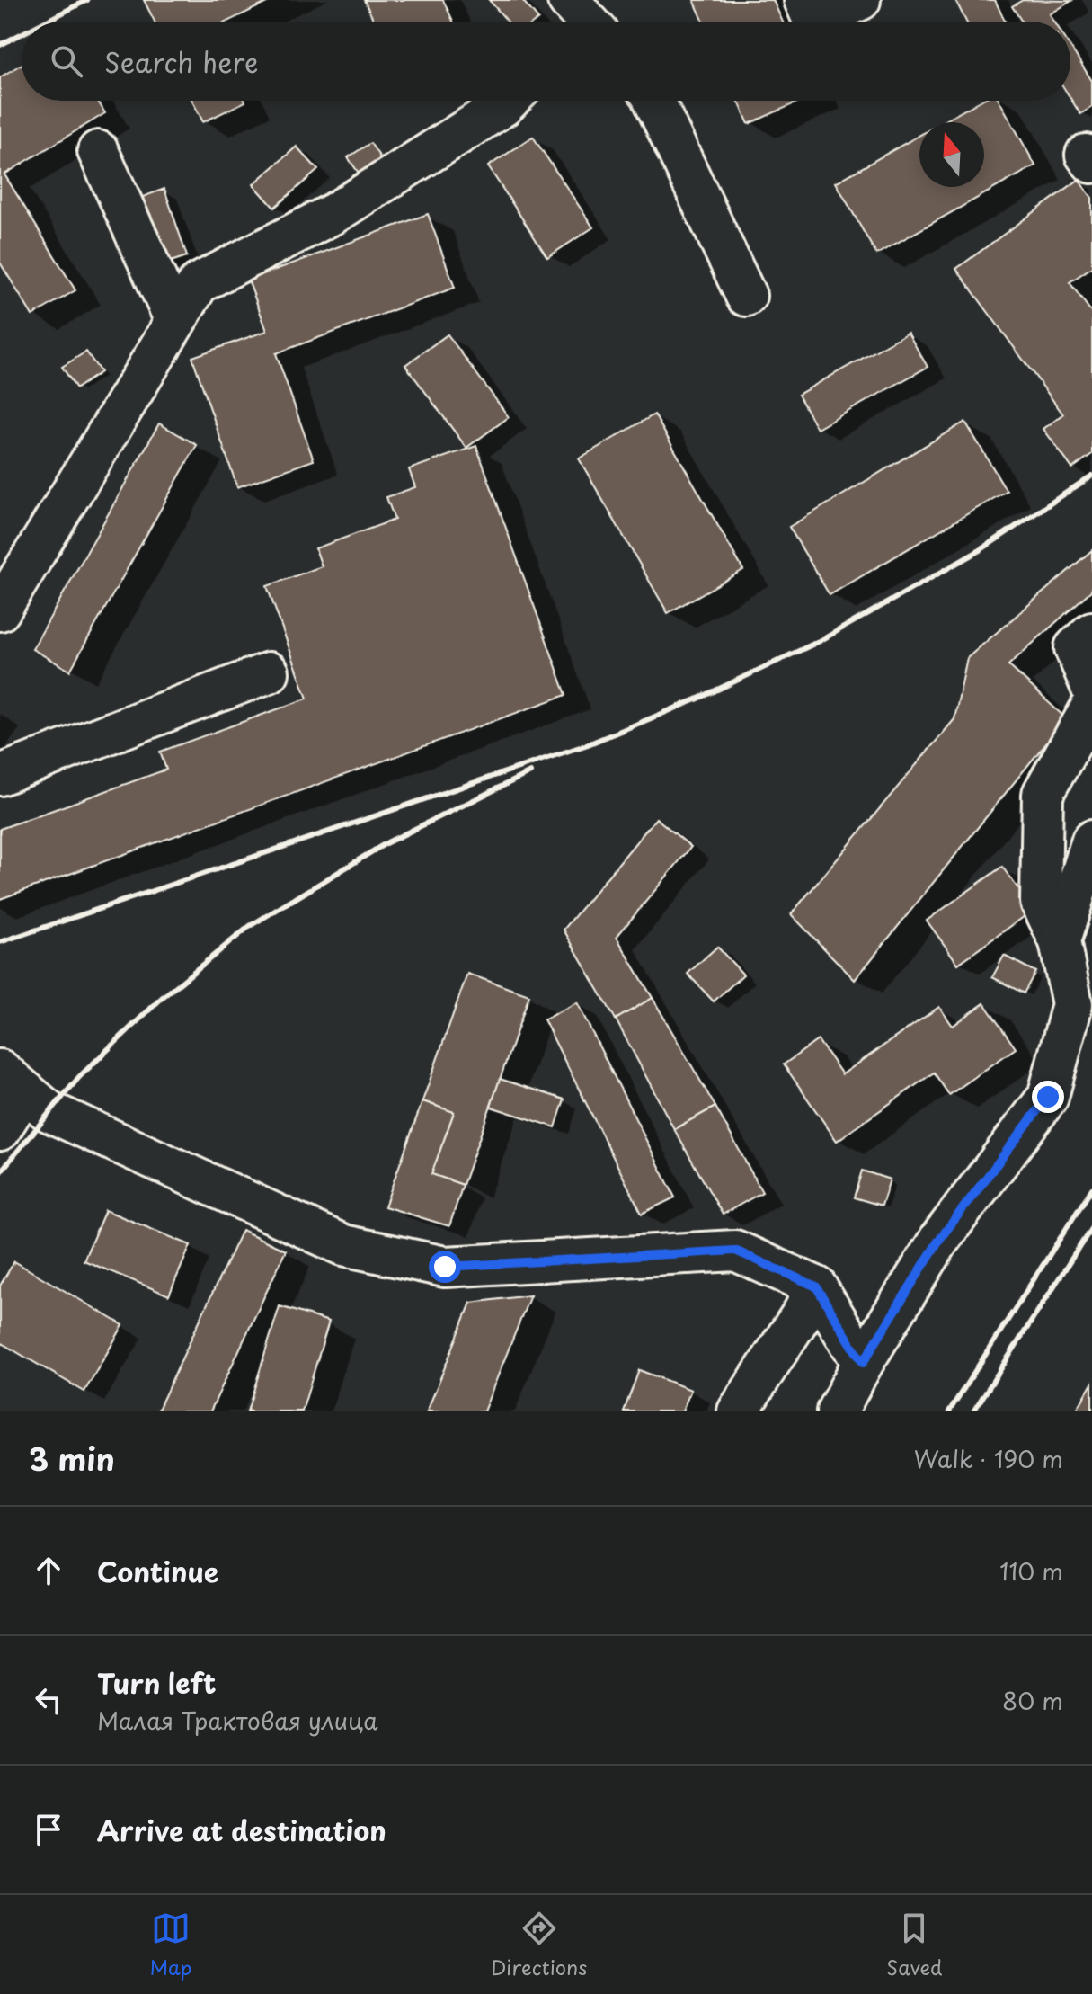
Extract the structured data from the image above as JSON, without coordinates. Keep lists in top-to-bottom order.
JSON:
{
  "north": "top",
  "page": {
    "search": "Search here",
    "heading": ["3 min", "Walk · 190 m"],
    "list": [
      ["Continue", "110 m"],
      ["Turn left", "Малая Трактовая улица", "80 m"],
      "Arrive at destination"
    ],
    "nav": ["Map", "Directions", "Saved"]
  }
}
